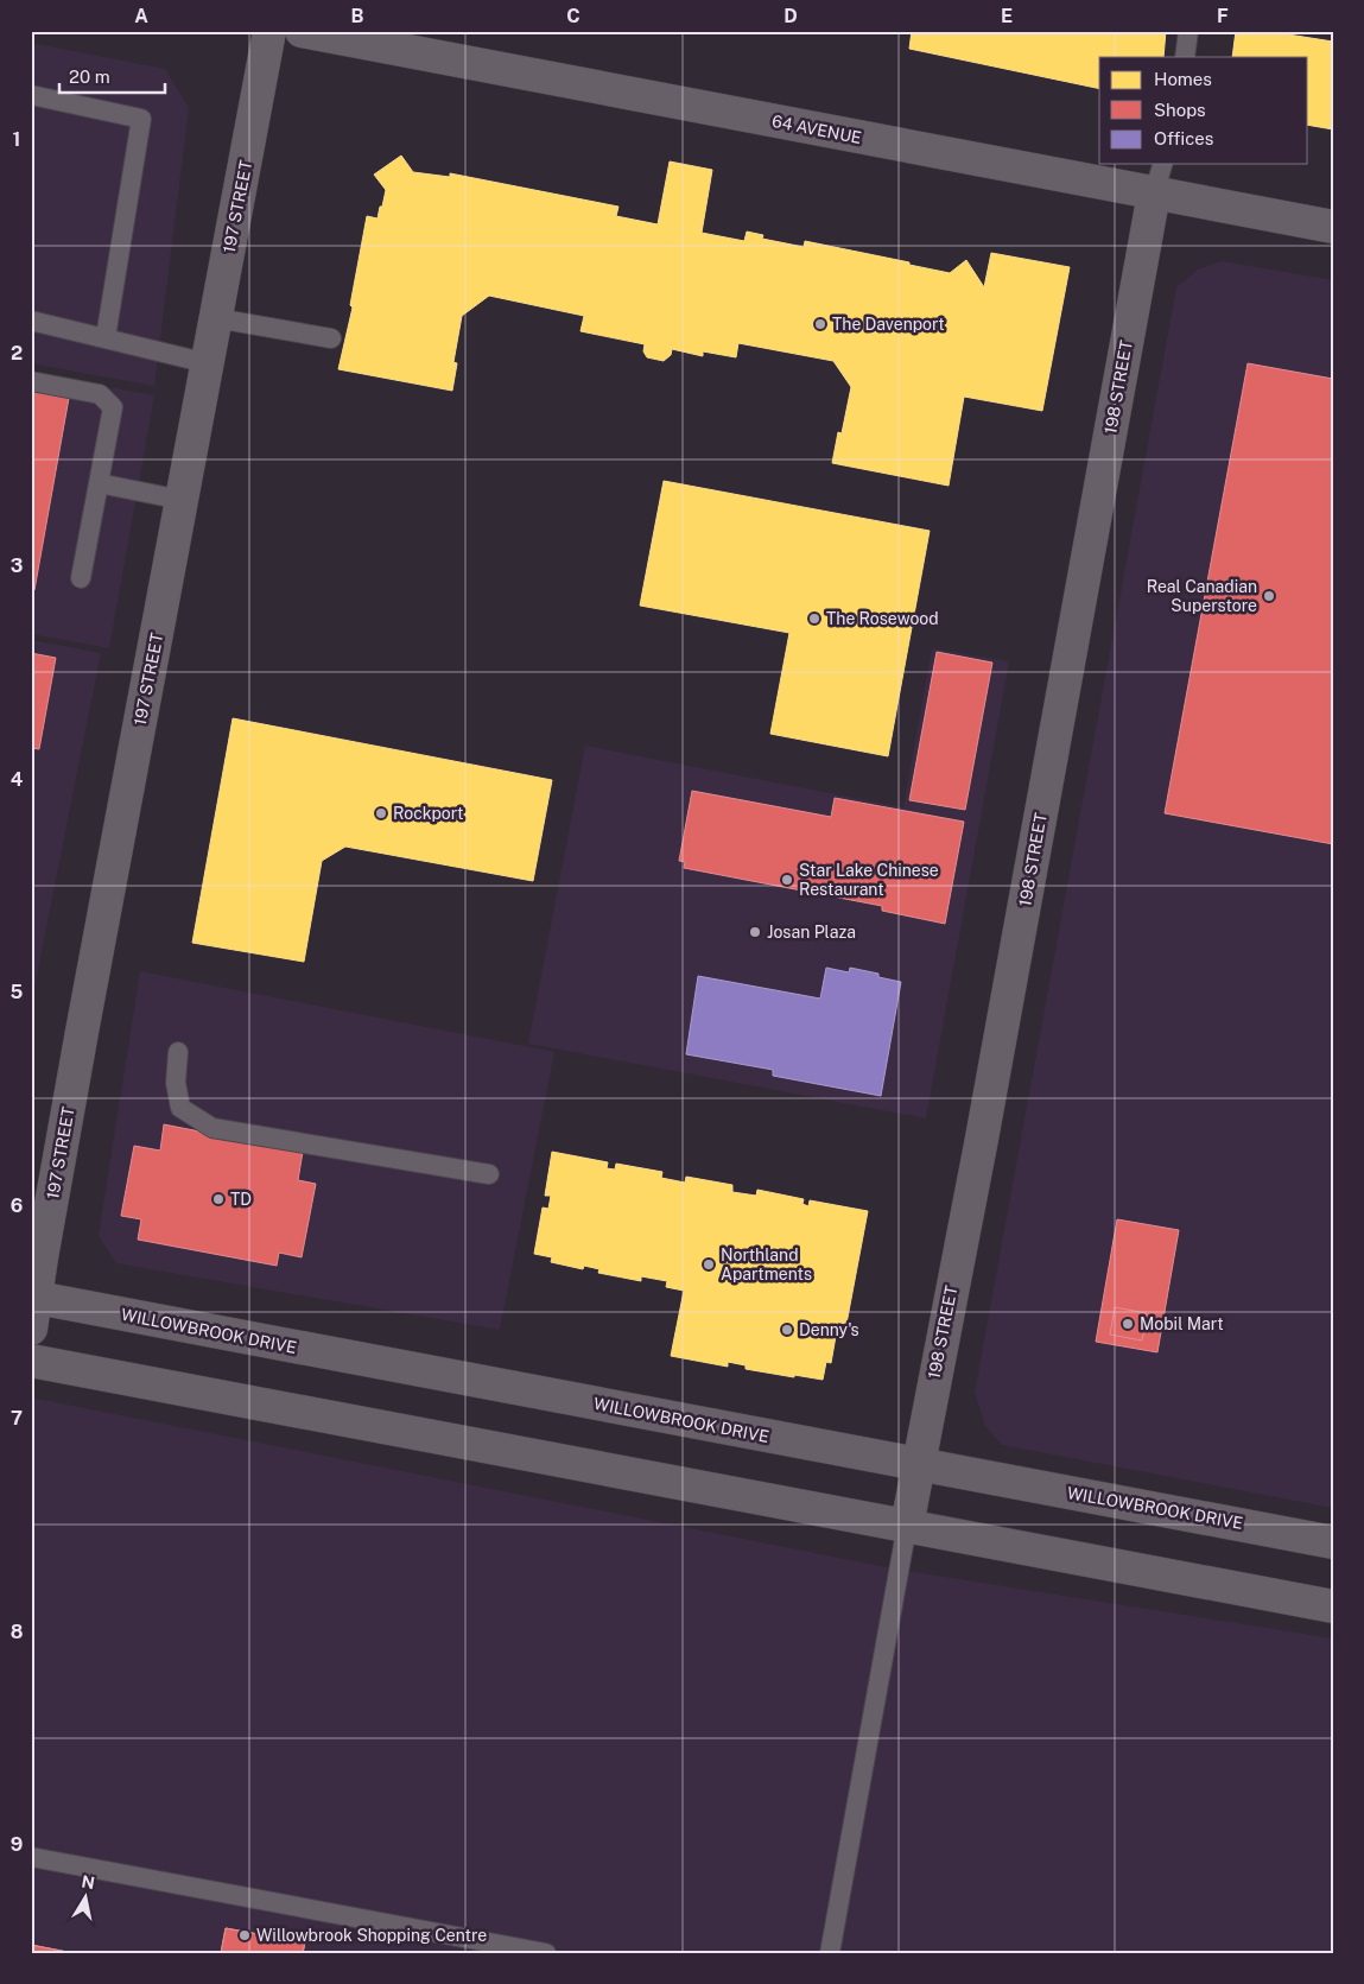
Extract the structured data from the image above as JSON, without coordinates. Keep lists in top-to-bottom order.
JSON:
{
  "streets": {
    "main road": [
      "64 AVENUE",
      "197 STREET",
      "198 STREET",
      "WILLOWBROOK DRIVE"
    ]
  },
  "crossings": [
    ["64 AVENUE", "198 STREET"],
    ["197 STREET", "WILLOWBROOK DRIVE"],
    ["198 STREET", "WILLOWBROOK DRIVE"]
  ],
  "places": [
    "The Davenport",
    "Real Canadian Superstore",
    "The Rosewood",
    "Rockport",
    "Star Lake Chinese Restaurant",
    "Josan Plaza",
    "TD",
    "Northland Apartments",
    "Mobil Mart",
    "Denny's",
    "Willowbrook Shopping Centre"
  ],
  "legend": ["Homes", "Shops", "Offices"],
  "scale_bar": "20 m",
  "north": "top",
  "grid": {
    "columns": [
      "A",
      "B",
      "C",
      "D",
      "E",
      "F"
    ],
    "rows": [
      "1",
      "2",
      "3",
      "4",
      "5",
      "6",
      "7",
      "8",
      "9"
    ]
  }
}
